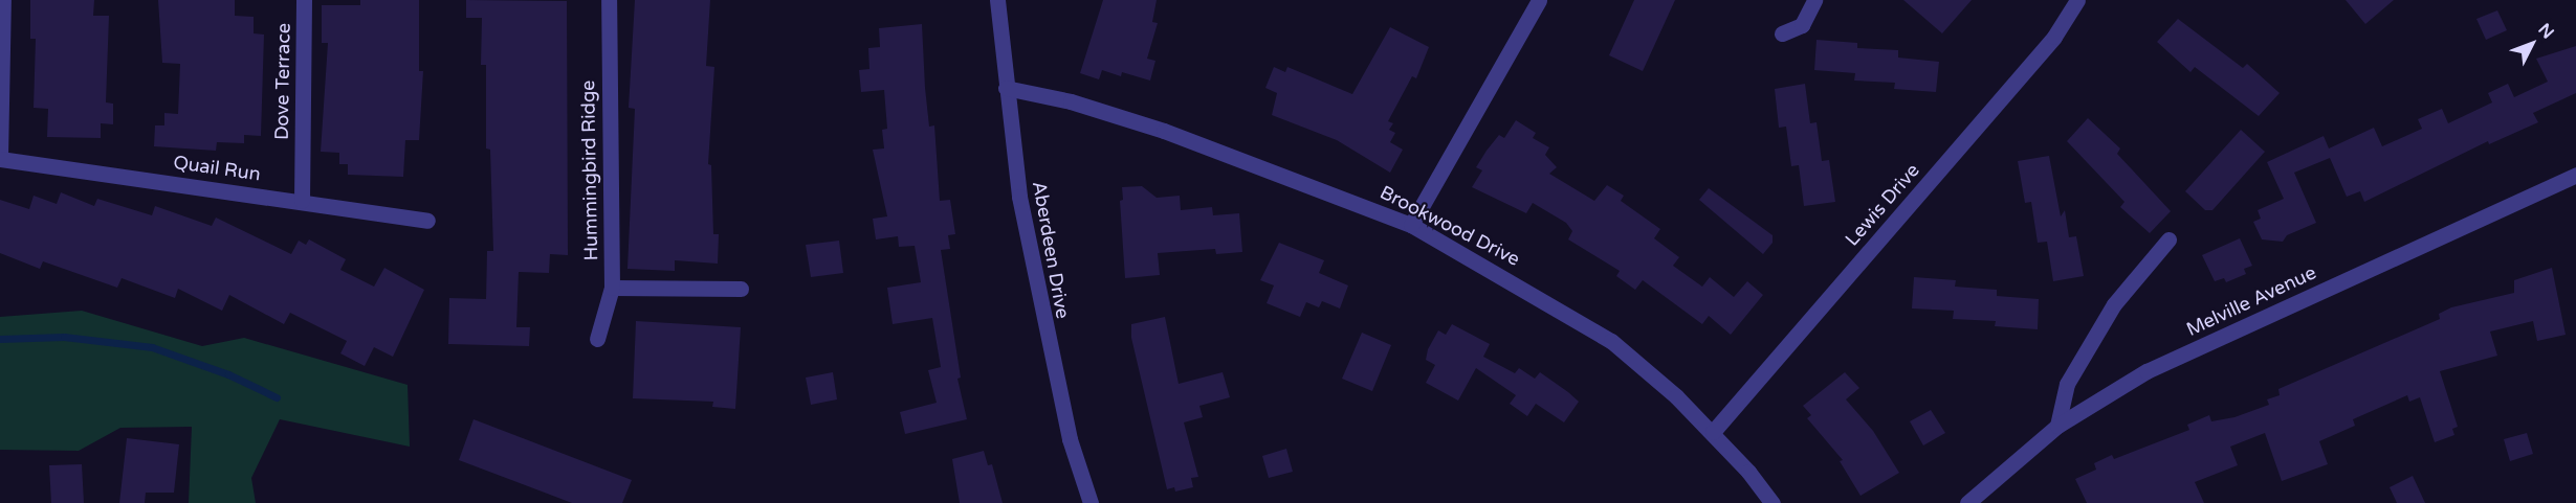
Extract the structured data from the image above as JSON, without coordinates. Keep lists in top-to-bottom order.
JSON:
{
  "streets": {
    "street": [
      "Dove Terrace",
      "Quail Run",
      "Hummingbird Ridge",
      "Lewis Drive",
      "Brookwood Drive",
      "Aberdeen Drive",
      "Melville Avenue"
    ]
  },
  "crossings": [
    ["Dove Terrace", "Quail Run"],
    ["Lewis Drive", "Brookwood Drive"],
    ["Brookwood Drive", "Aberdeen Drive"]
  ],
  "north": "top right"
}
